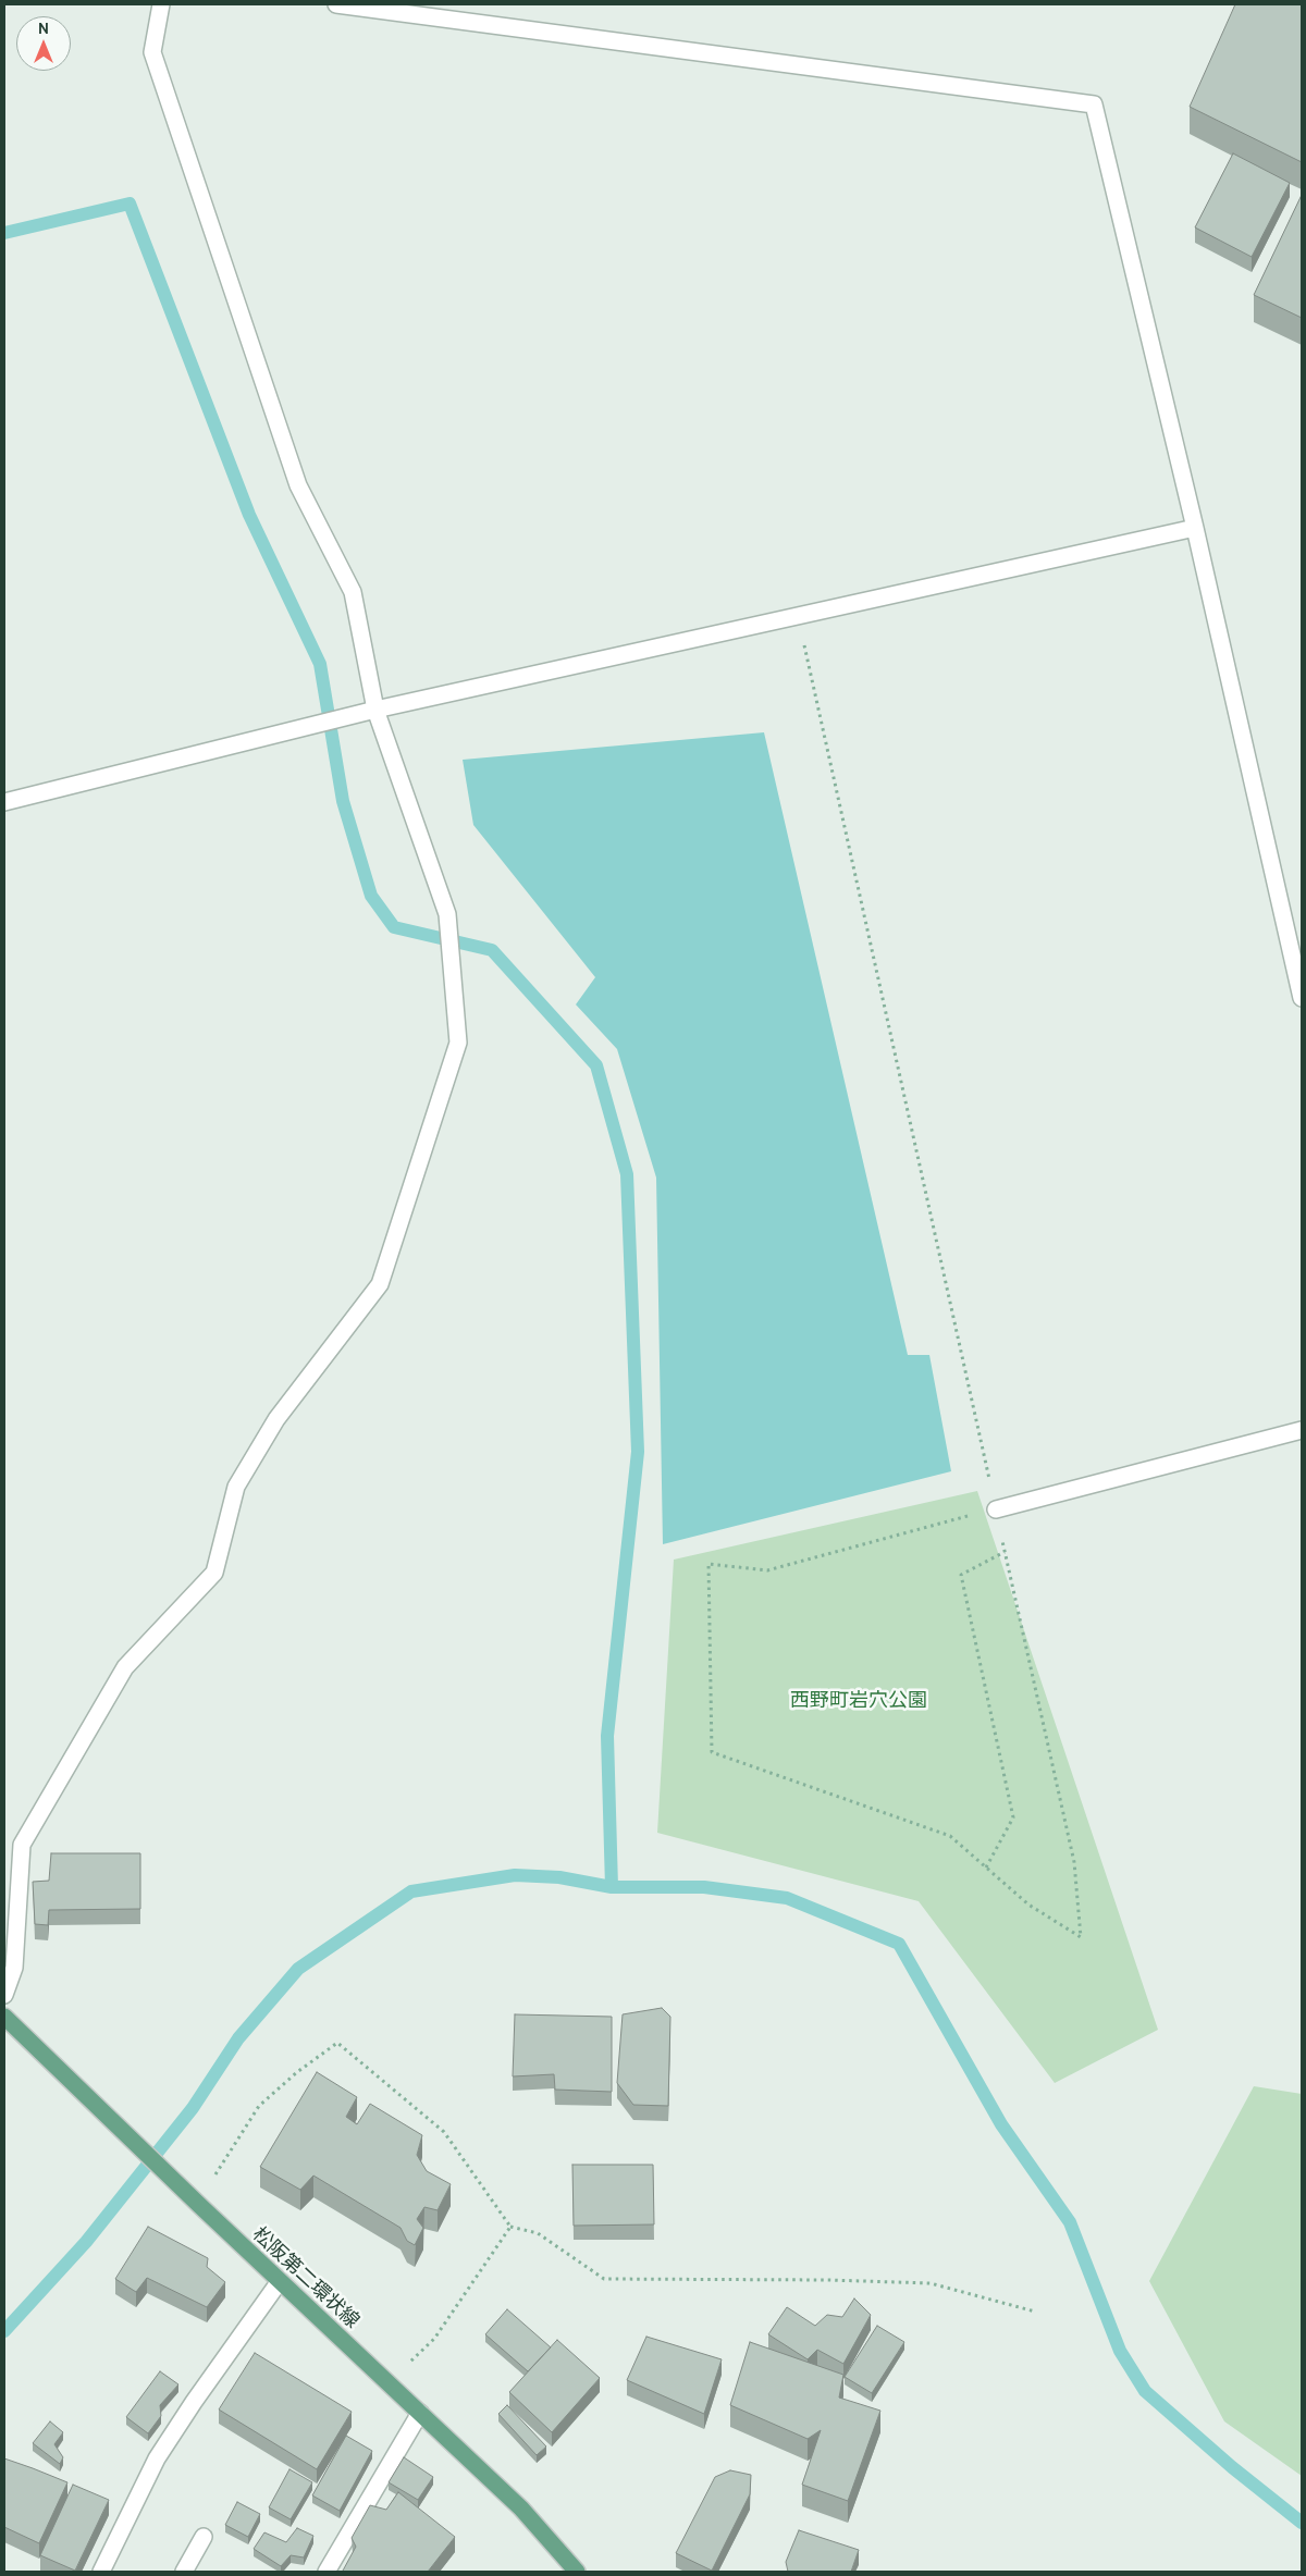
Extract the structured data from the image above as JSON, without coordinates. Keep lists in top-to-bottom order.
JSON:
{
  "streets": {
    "main road": ["松阪第二環状線"]
  },
  "parks": ["西野町岩穴公園"],
  "north": "top"
}
